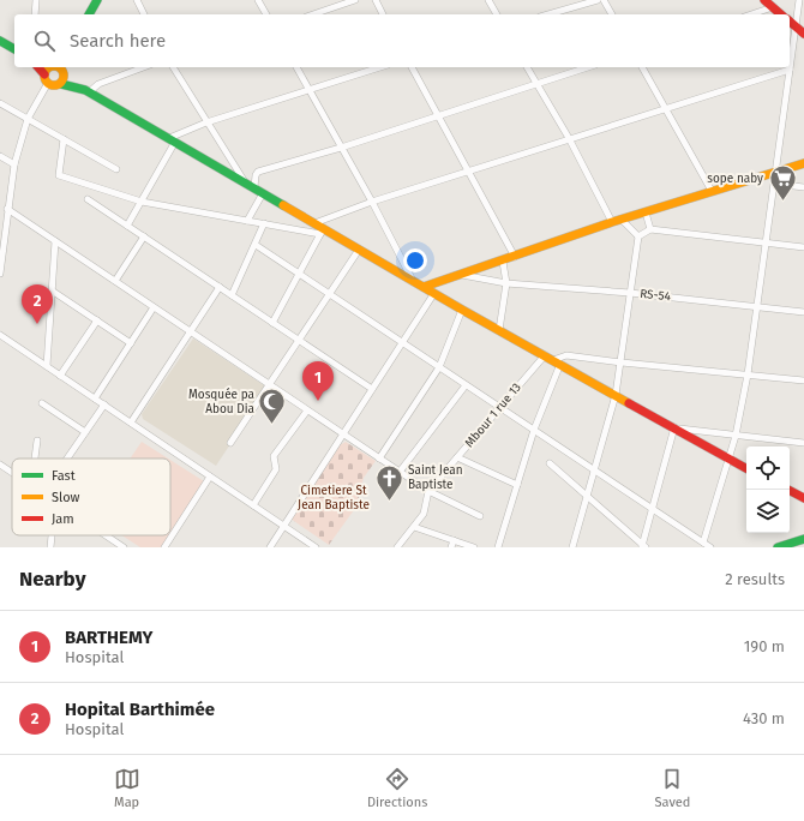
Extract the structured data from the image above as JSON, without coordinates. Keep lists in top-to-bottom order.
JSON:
{
  "streets": {
    "street": ["RS-54", "Mbour 1 rue 13"]
  },
  "parks": ["Cimetiere St Jean Baptiste"],
  "places": {
    "supermarket": ["sope naby"],
    "mosque": ["Mosquée pa Abou Dia"],
    "church": ["Saint Jean Baptiste"]
  },
  "legend": ["Fast", "Slow", "Jam"],
  "page": {
    "search": "Search here",
    "pins": ["2", "1"],
    "heading": ["Nearby", "2 results"],
    "list": [
      {
        "mark": "1",
        "name": "BARTHEMY",
        "note": "Hospital",
        "value": "190 m"
      },
      {
        "mark": "2",
        "name": "Hopital Barthimée",
        "note": "Hospital",
        "value": "430 m"
      }
    ],
    "nav": ["Map", "Directions", "Saved"]
  }
}
